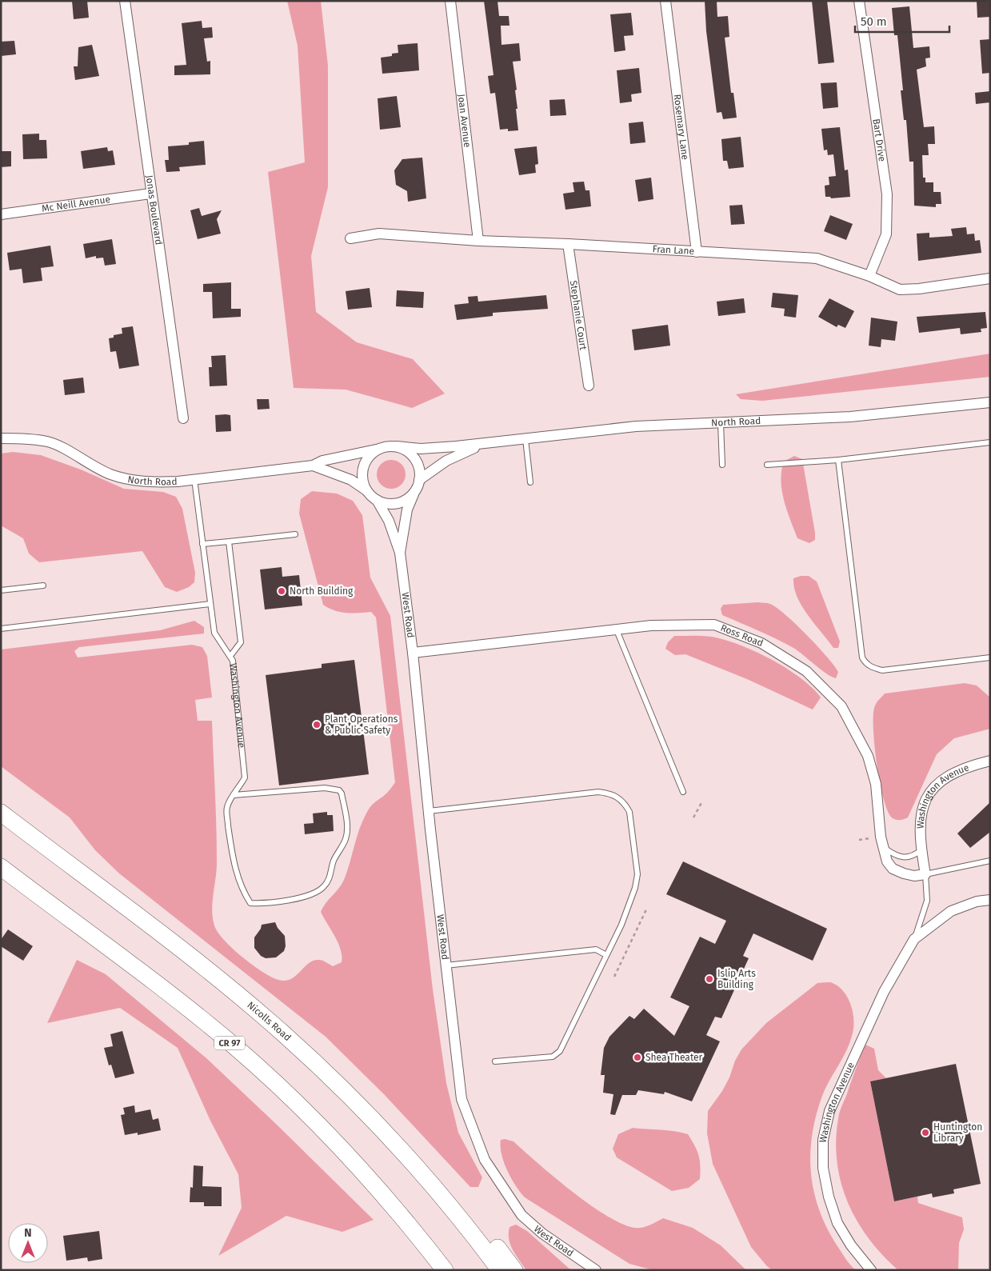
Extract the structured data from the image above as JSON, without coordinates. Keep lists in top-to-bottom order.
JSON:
{
  "streets": {
    "highway": ["Nicolls Road", "CR 97"],
    "street": [
      "Joan Avenue",
      "Rosemary Lane",
      "Bart Drive",
      "Mc Neill Avenue",
      "Jonas Boulevard",
      "Fran Lane",
      "Stephanie Court",
      "North Road",
      "West Road",
      "Ross Road",
      "Washington Avenue"
    ]
  },
  "crossings": [
    ["Joan Avenue", "Fran Lane"],
    ["Rosemary Lane", "Fran Lane"],
    ["Bart Drive", "Fran Lane"],
    ["Mc Neill Avenue", "Jonas Boulevard"],
    ["Fran Lane", "Stephanie Court"],
    ["North Road", "West Road"],
    ["North Road", "Washington Avenue"],
    ["West Road", "Ross Road"],
    ["Ross Road", "Washington Avenue"]
  ],
  "places": [
    "North Building",
    "Plant Operations & Public Safety",
    "Islip Arts Building",
    "Shea Theater",
    "Huntington Library"
  ],
  "scale_bar": "50 m",
  "north": "top"
}
